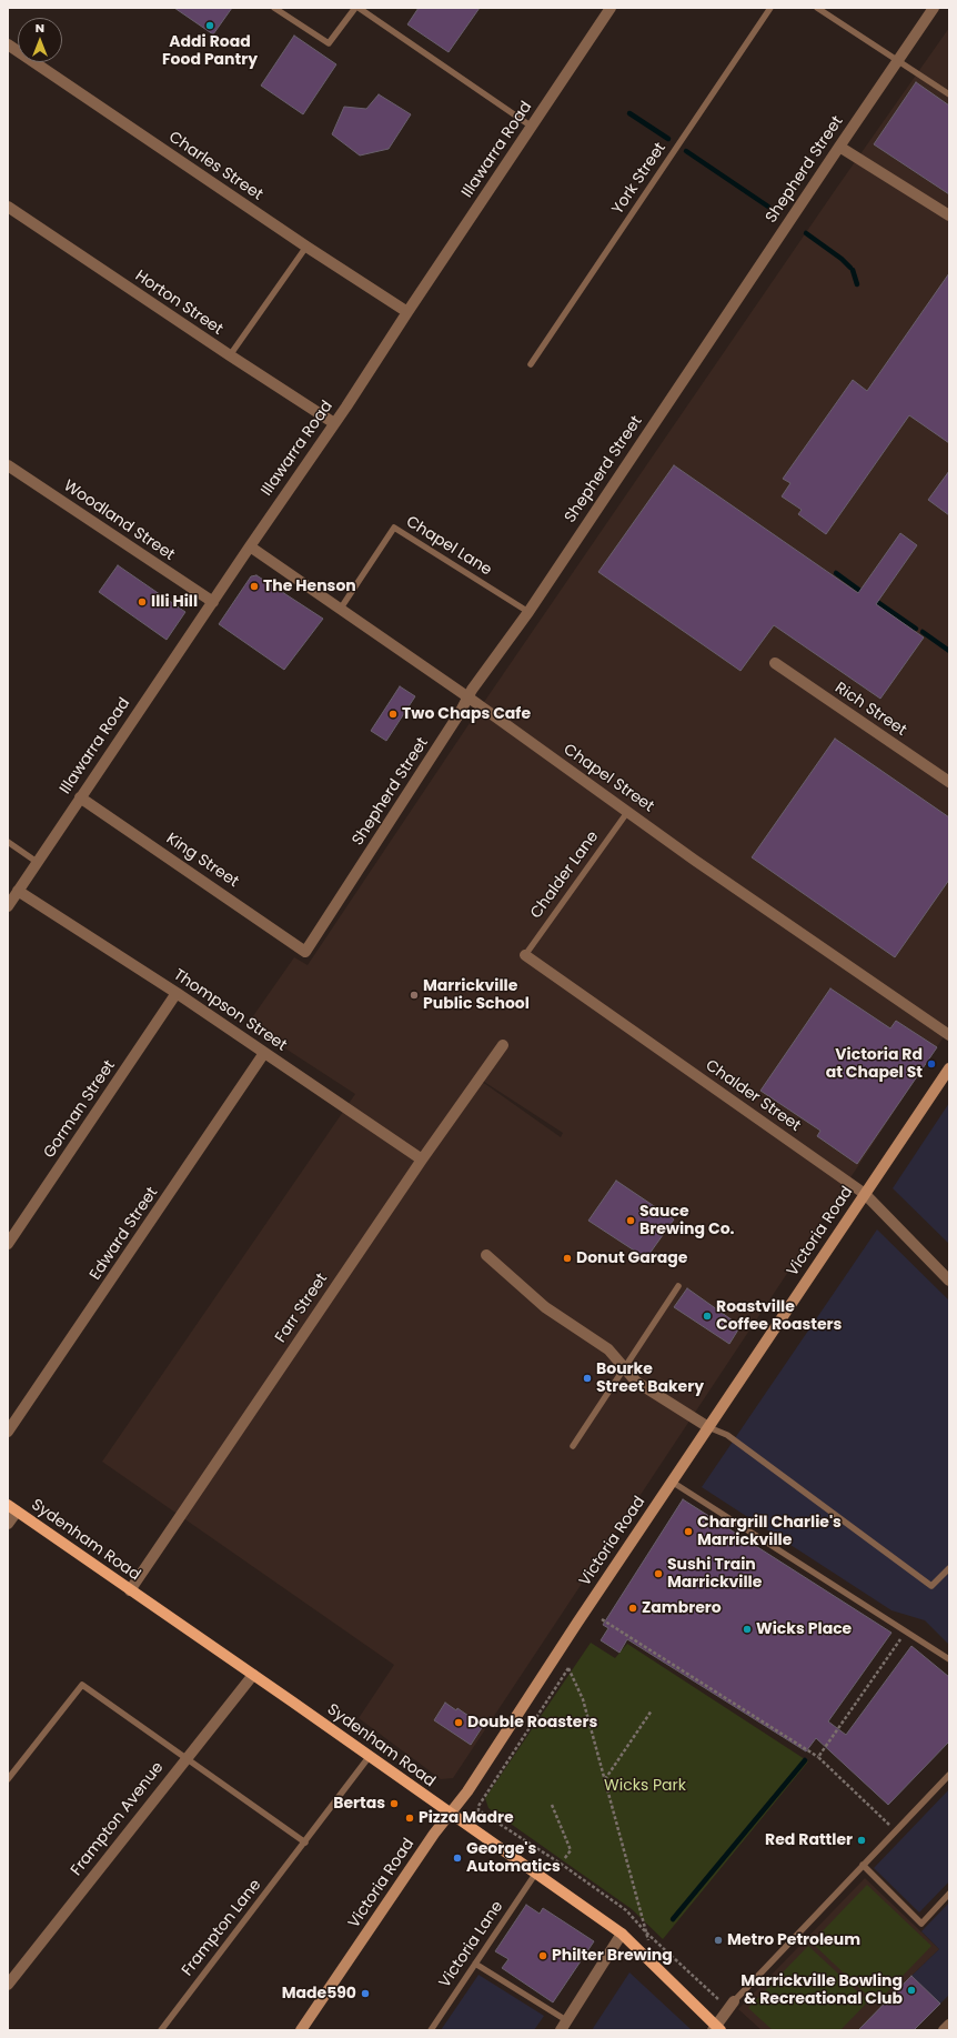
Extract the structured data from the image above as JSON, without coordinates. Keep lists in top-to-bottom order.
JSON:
{
  "streets": {
    "main road": ["Victoria Road", "Sydenham Road"],
    "street": [
      "Illawarra Road",
      "Charles Street",
      "Shepherd Street",
      "Horton Street",
      "Woodland Street",
      "Rich Street",
      "Chapel Street",
      "King Street",
      "Thompson Street",
      "Chalder Street",
      "Gorman Street",
      "Edward Street",
      "Farr Street",
      "Frampton Avenue"
    ],
    "lane": [
      "York Street",
      "Chapel Lane",
      "Chalder Lane",
      "Frampton Lane",
      "Victoria Lane"
    ]
  },
  "crossings": [
    ["Illawarra Road", "Charles Street"],
    ["Illawarra Road", "Horton Street"],
    ["Illawarra Road", "Woodland Street"],
    ["Illawarra Road", "Chapel Street"],
    ["Illawarra Road", "King Street"],
    ["Illawarra Road", "Thompson Street"],
    ["Shepherd Street", "Chapel Lane"],
    ["Shepherd Street", "Chapel Street"],
    ["Shepherd Street", "King Street"],
    ["Chapel Lane", "Chapel Street"],
    ["Chapel Street", "Chalder Lane"],
    ["Chalder Lane", "Chalder Street"],
    ["Thompson Street", "Gorman Street"],
    ["Thompson Street", "Edward Street"],
    ["Thompson Street", "Farr Street"],
    ["Chalder Street", "Victoria Road"],
    ["Victoria Road", "Sydenham Road"],
    ["Farr Street", "Sydenham Road"],
    ["Sydenham Road", "Frampton Avenue"],
    ["Sydenham Road", "Frampton Lane"],
    ["Sydenham Road", "Victoria Lane"]
  ],
  "parks": ["Wicks Park"],
  "places": [
    "Addi Road Food Pantry",
    "The Henson",
    "Illi Hill",
    "Two Chaps Cafe",
    "Marrickville Public School",
    "Victoria Rd at Chapel St",
    "Sauce Brewing Co.",
    "Donut Garage",
    "Roastville Coffee Roasters",
    "Bourke Street Bakery",
    "Chargrill Charlie's Marrickville",
    "Sushi Train Marrickville",
    "Zambrero",
    "Wicks Place",
    "Double Roasters",
    "Bertas",
    "Pizza Madre",
    "Red Rattler",
    "George's Automatics",
    "Metro Petroleum",
    "Philter Brewing",
    "Marrickville Bowling & Recreational Club",
    "Made590"
  ],
  "north": "top"
}
